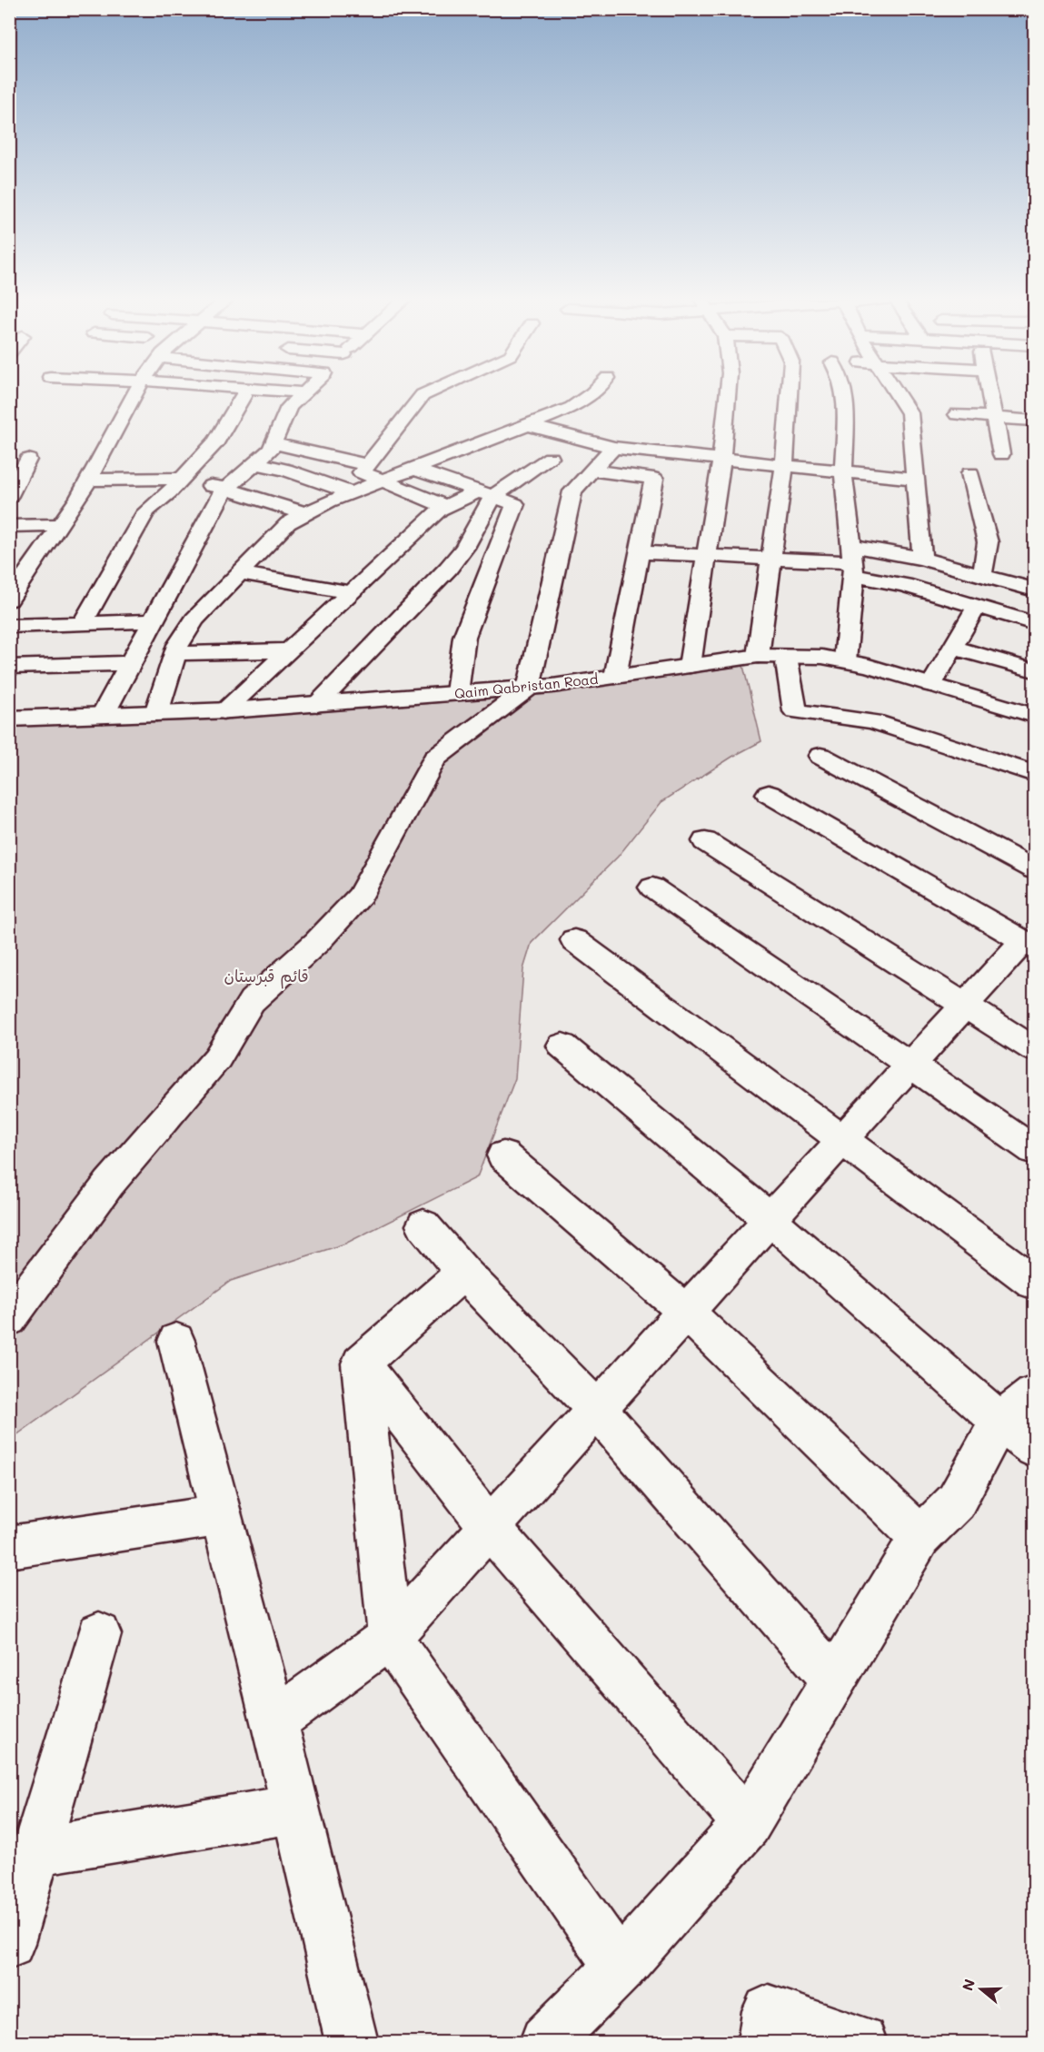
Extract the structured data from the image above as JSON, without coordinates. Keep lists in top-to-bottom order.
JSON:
{
  "streets": {
    "street": ["Qaim Qabristan Road"]
  },
  "parks": ["قائم قبرستان"],
  "north": "left"
}
